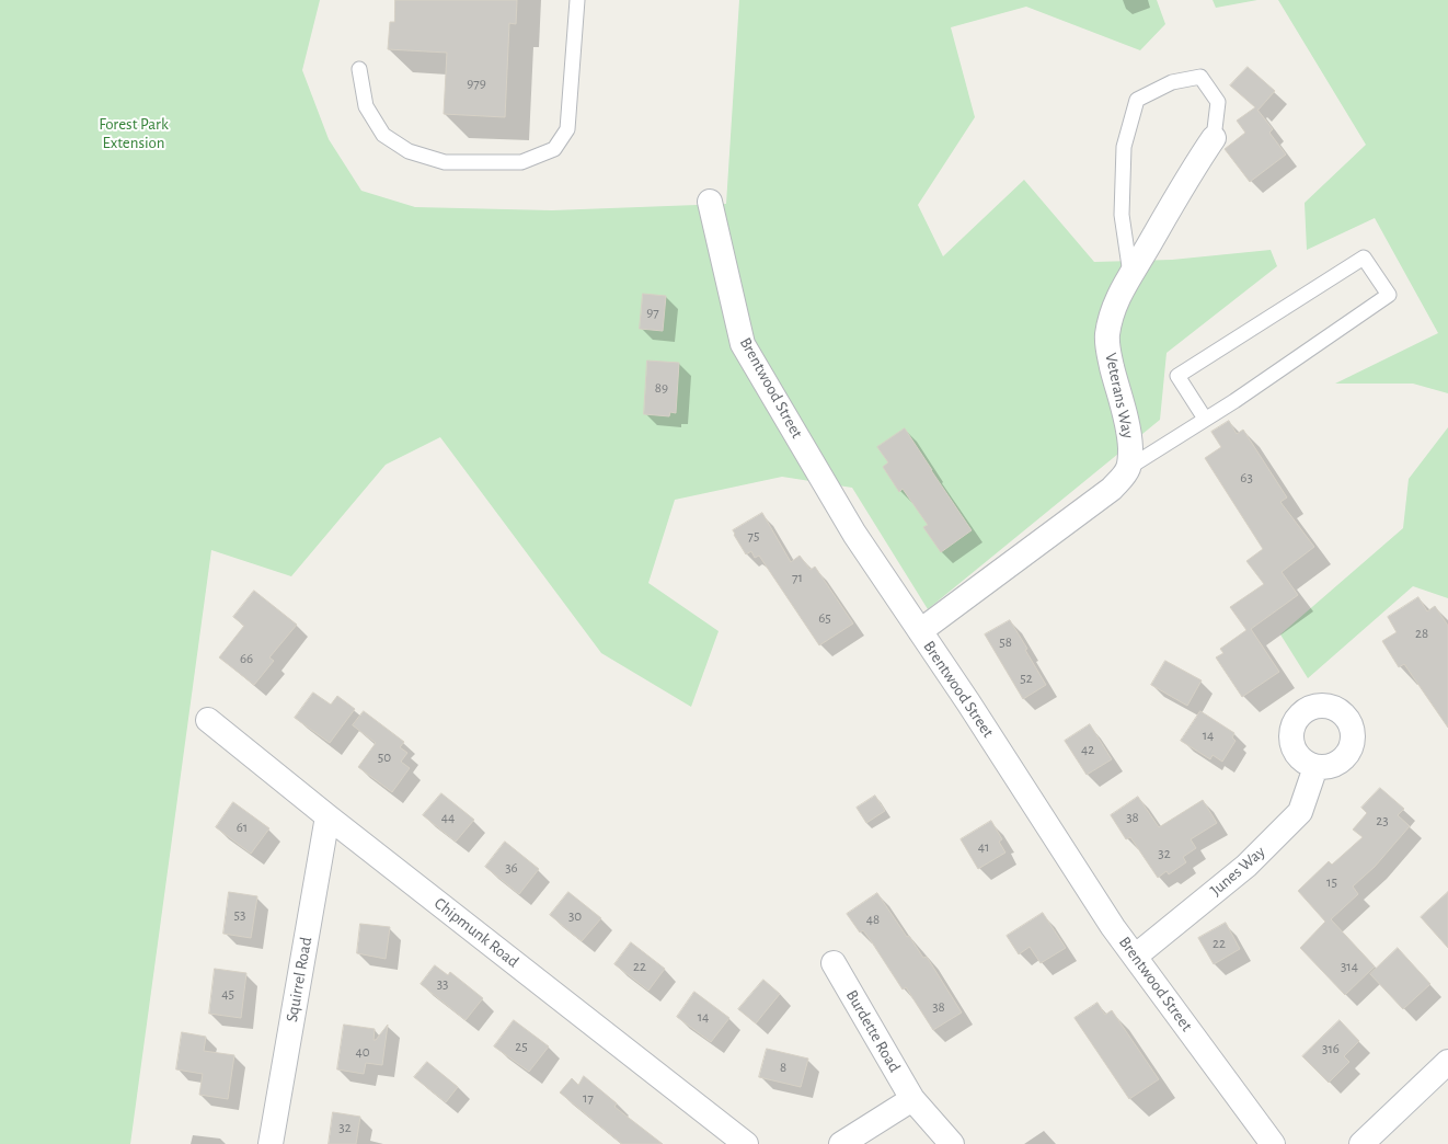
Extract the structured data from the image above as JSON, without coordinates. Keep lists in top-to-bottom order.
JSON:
{
  "streets": {
    "street": [
      "Brentwood Street",
      "Veterans Way",
      "Junes Way",
      "Chipmunk Road",
      "Squirrel Road",
      "Burdette Road"
    ]
  },
  "crossings": [
    ["Brentwood Street", "Junes Way"],
    ["Chipmunk Road", "Squirrel Road"]
  ],
  "parks": ["Forest Park Extension"],
  "house_numbers": [
    "979",
    "97",
    "89",
    "63",
    "75",
    "71",
    "65",
    "28",
    "58",
    "66",
    "52",
    "14",
    "42",
    "50",
    "44",
    "38",
    "23",
    "61",
    "41",
    "32",
    "36",
    "15",
    "53",
    "30",
    "48",
    "22",
    "22",
    "314",
    "33",
    "45",
    "38",
    "14",
    "25",
    "316",
    "40",
    "8",
    "17",
    "32"
  ]
}
